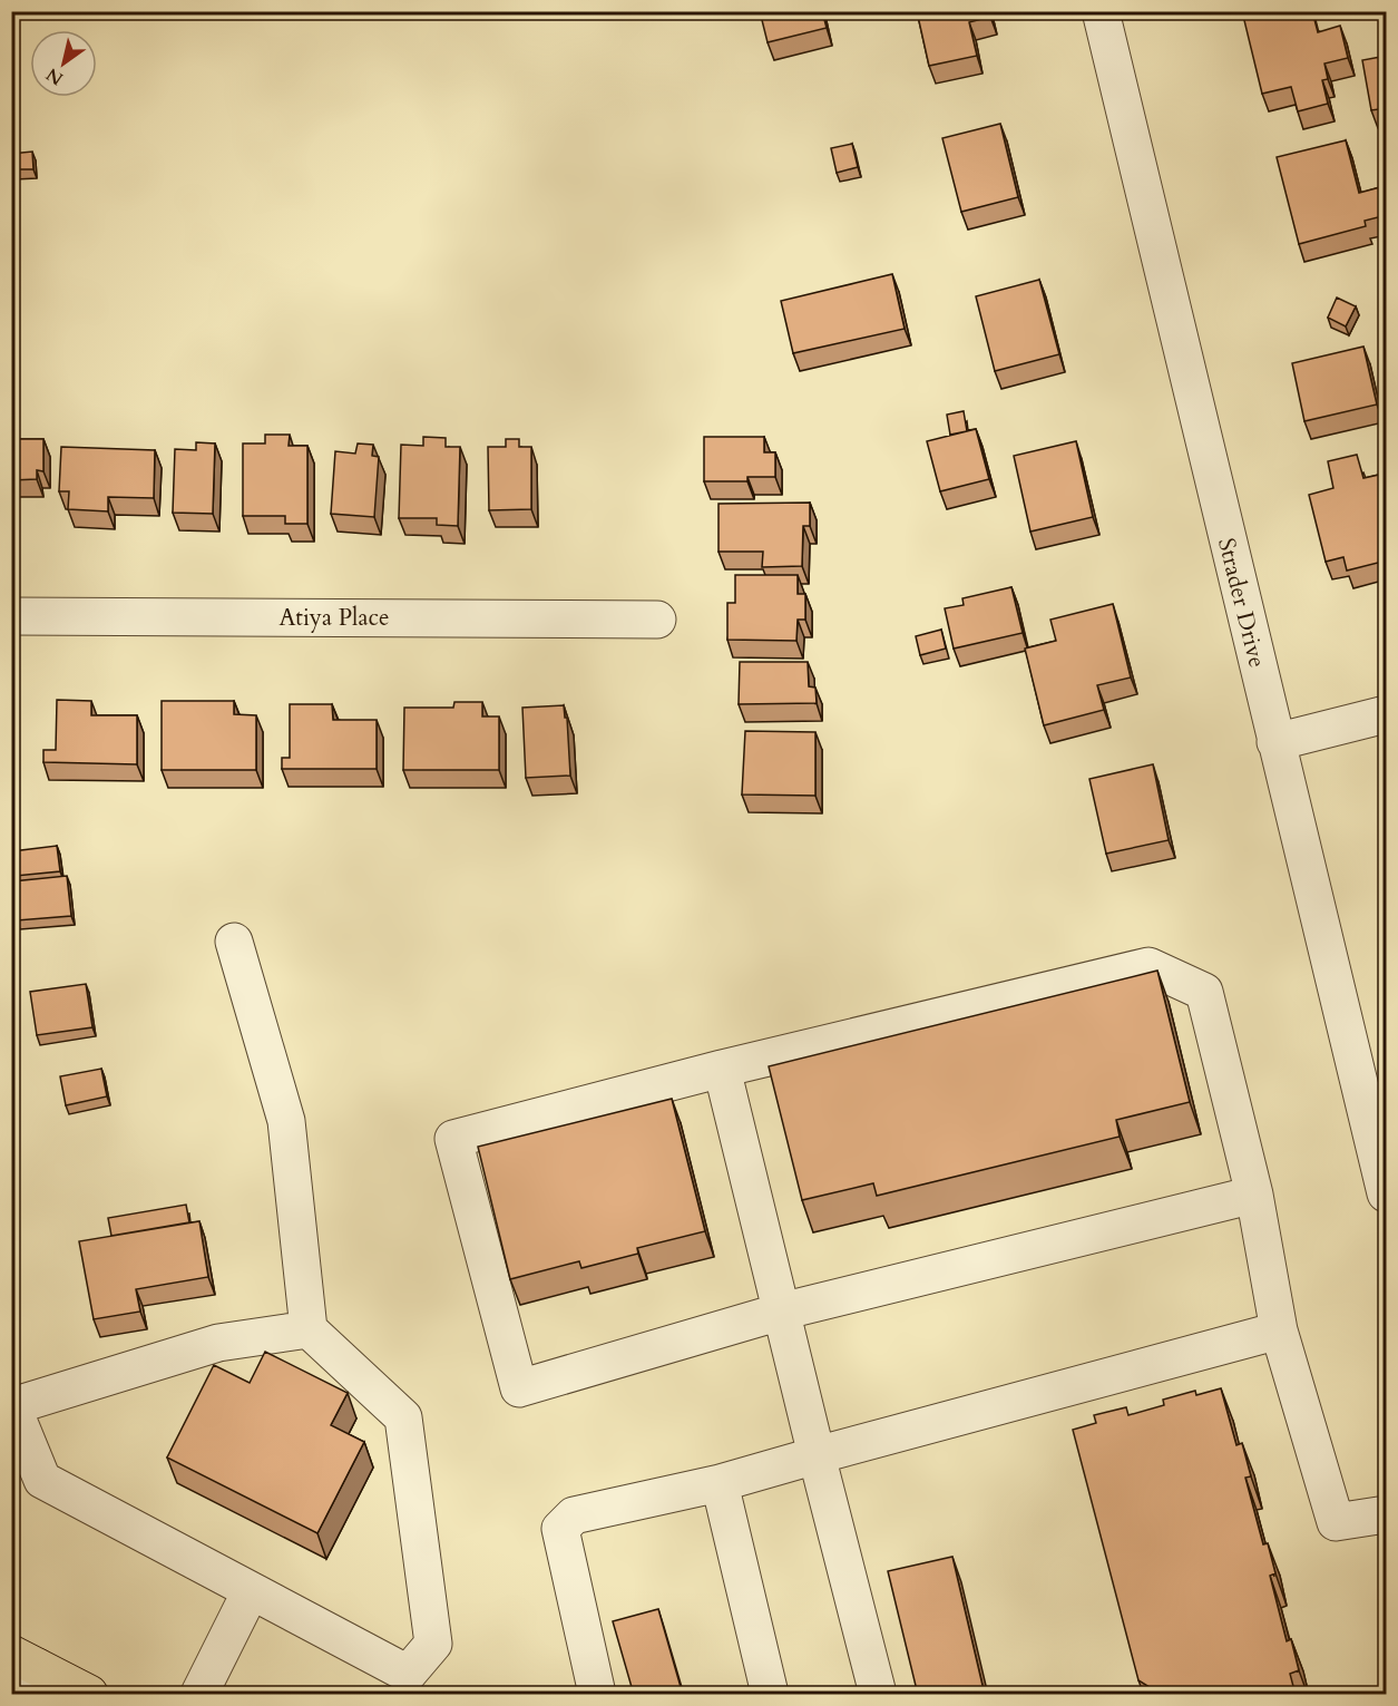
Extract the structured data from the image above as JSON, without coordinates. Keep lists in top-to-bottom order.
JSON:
{
  "streets": {
    "street": ["Strader Drive", "Atiya Place"]
  },
  "north": "bottom left"
}
